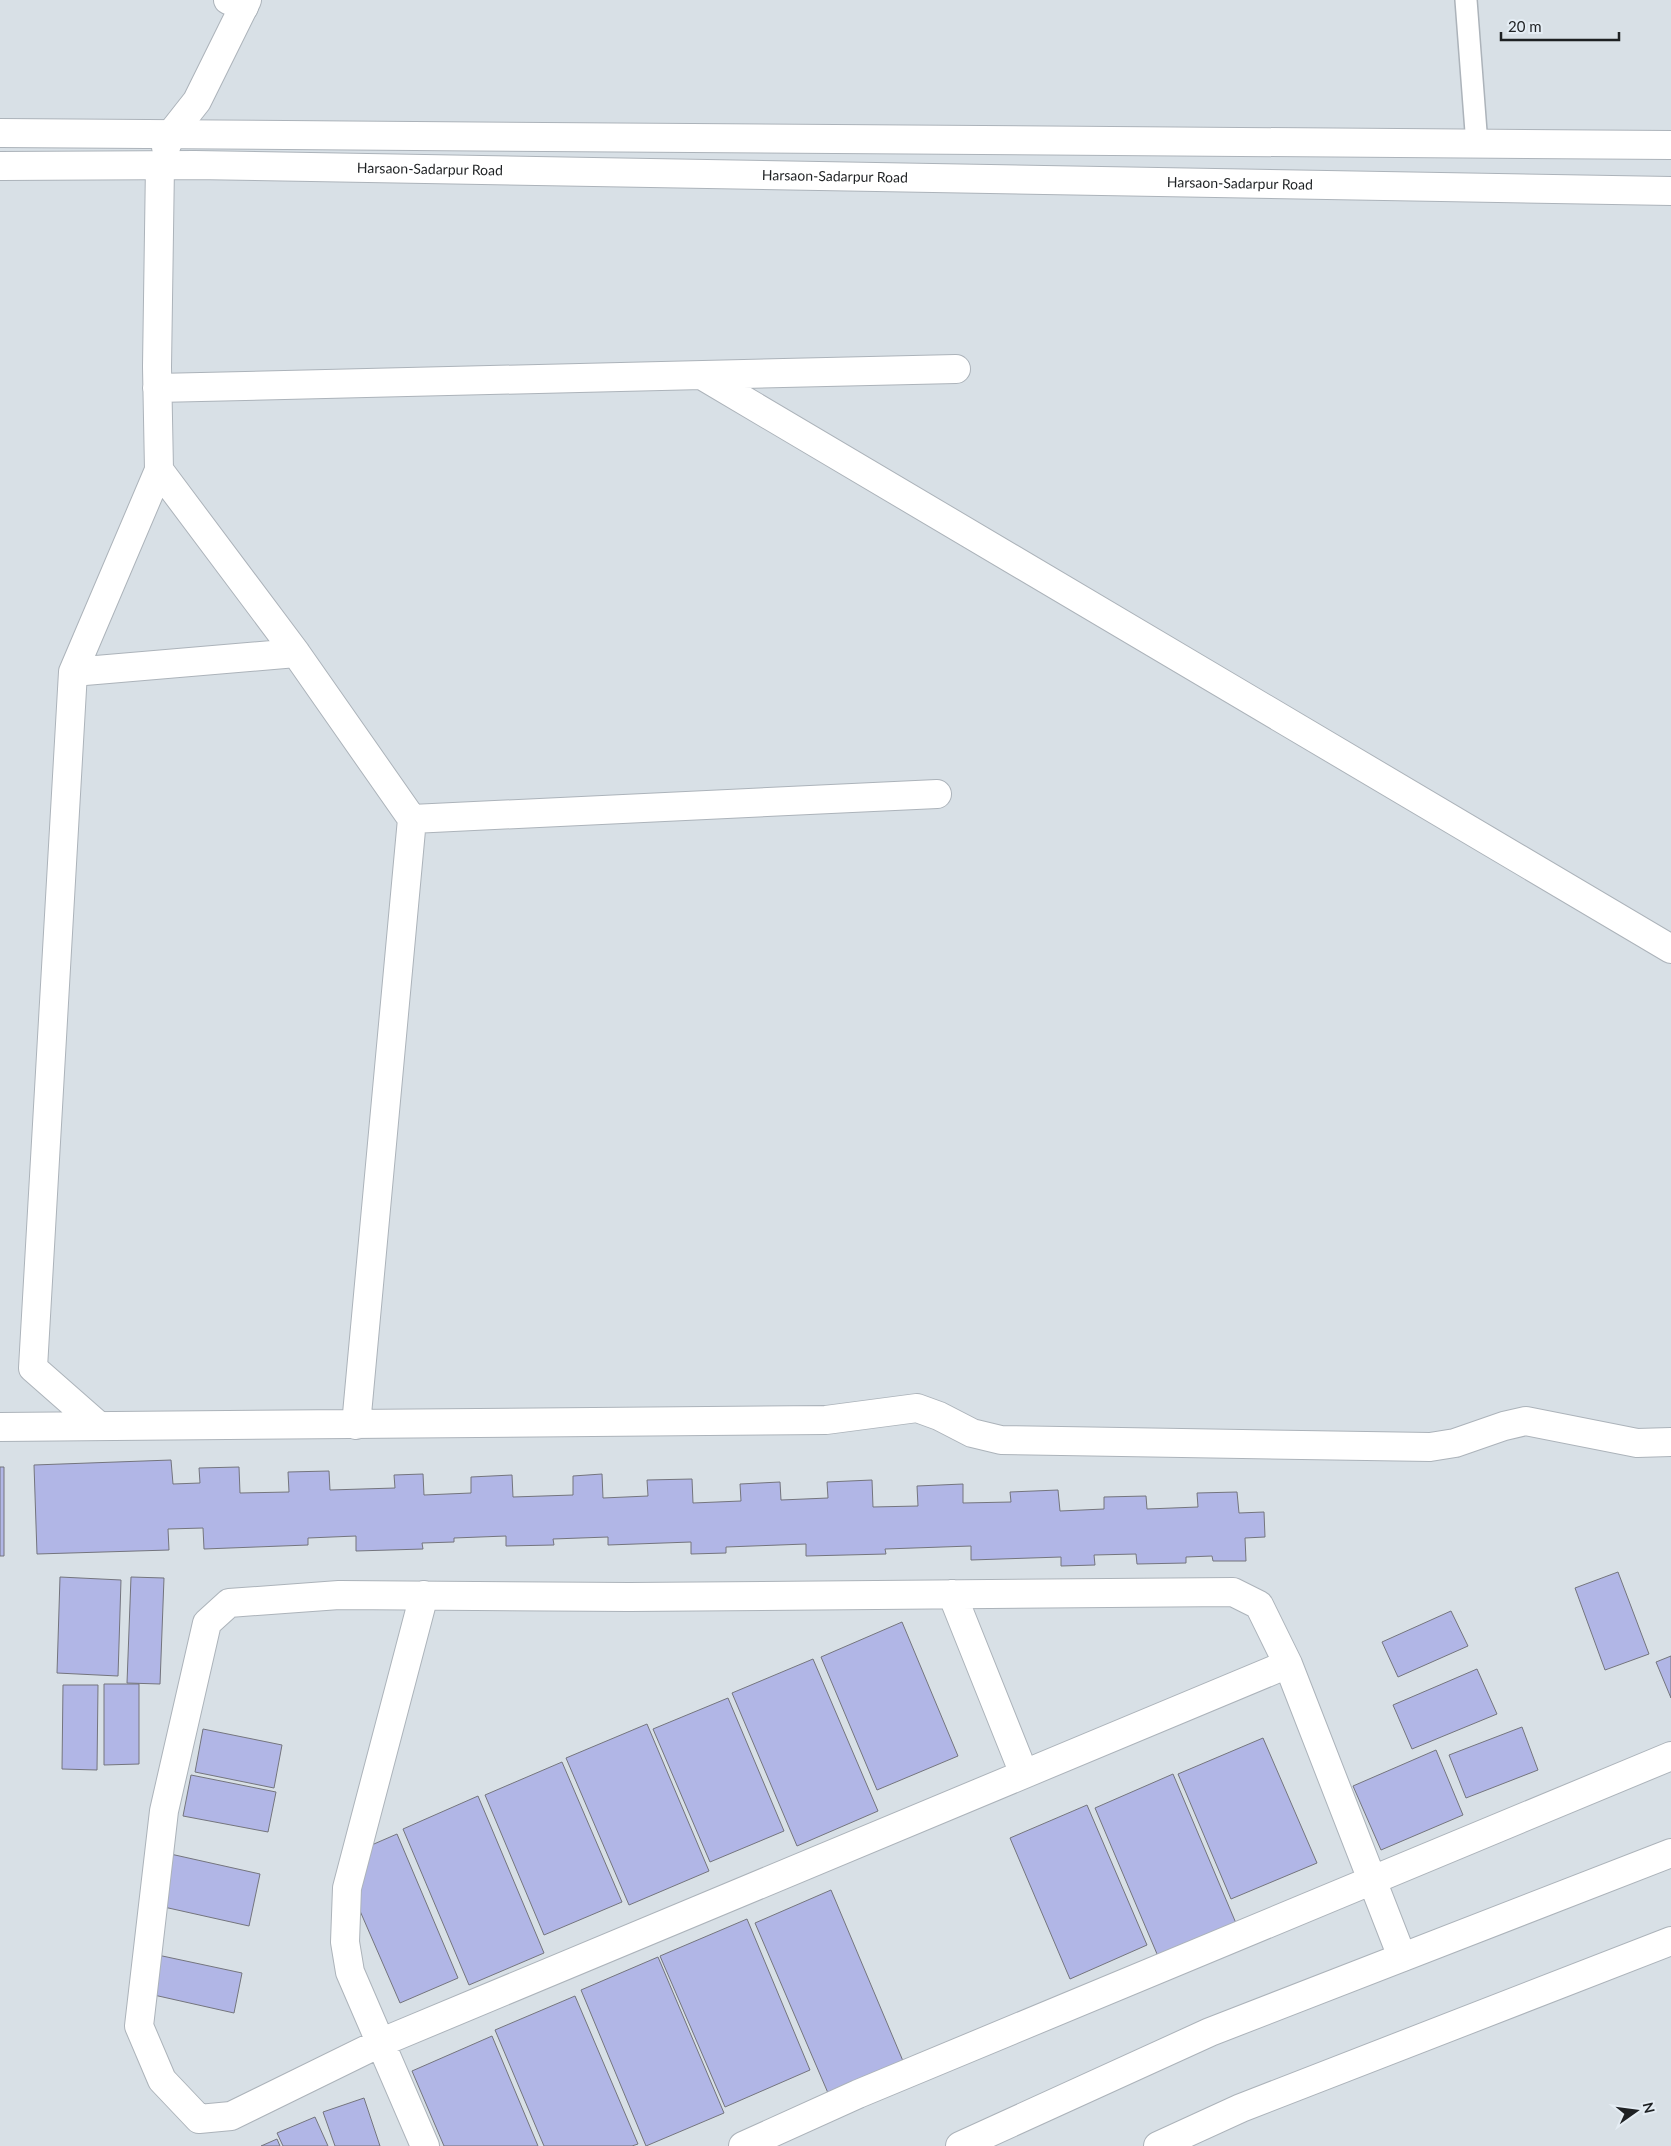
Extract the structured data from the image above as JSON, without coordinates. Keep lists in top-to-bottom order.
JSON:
{
  "streets": {
    "street": ["Harsaon-Sadarpur Road"]
  },
  "scale_bar": "20 m",
  "north": "right"
}
